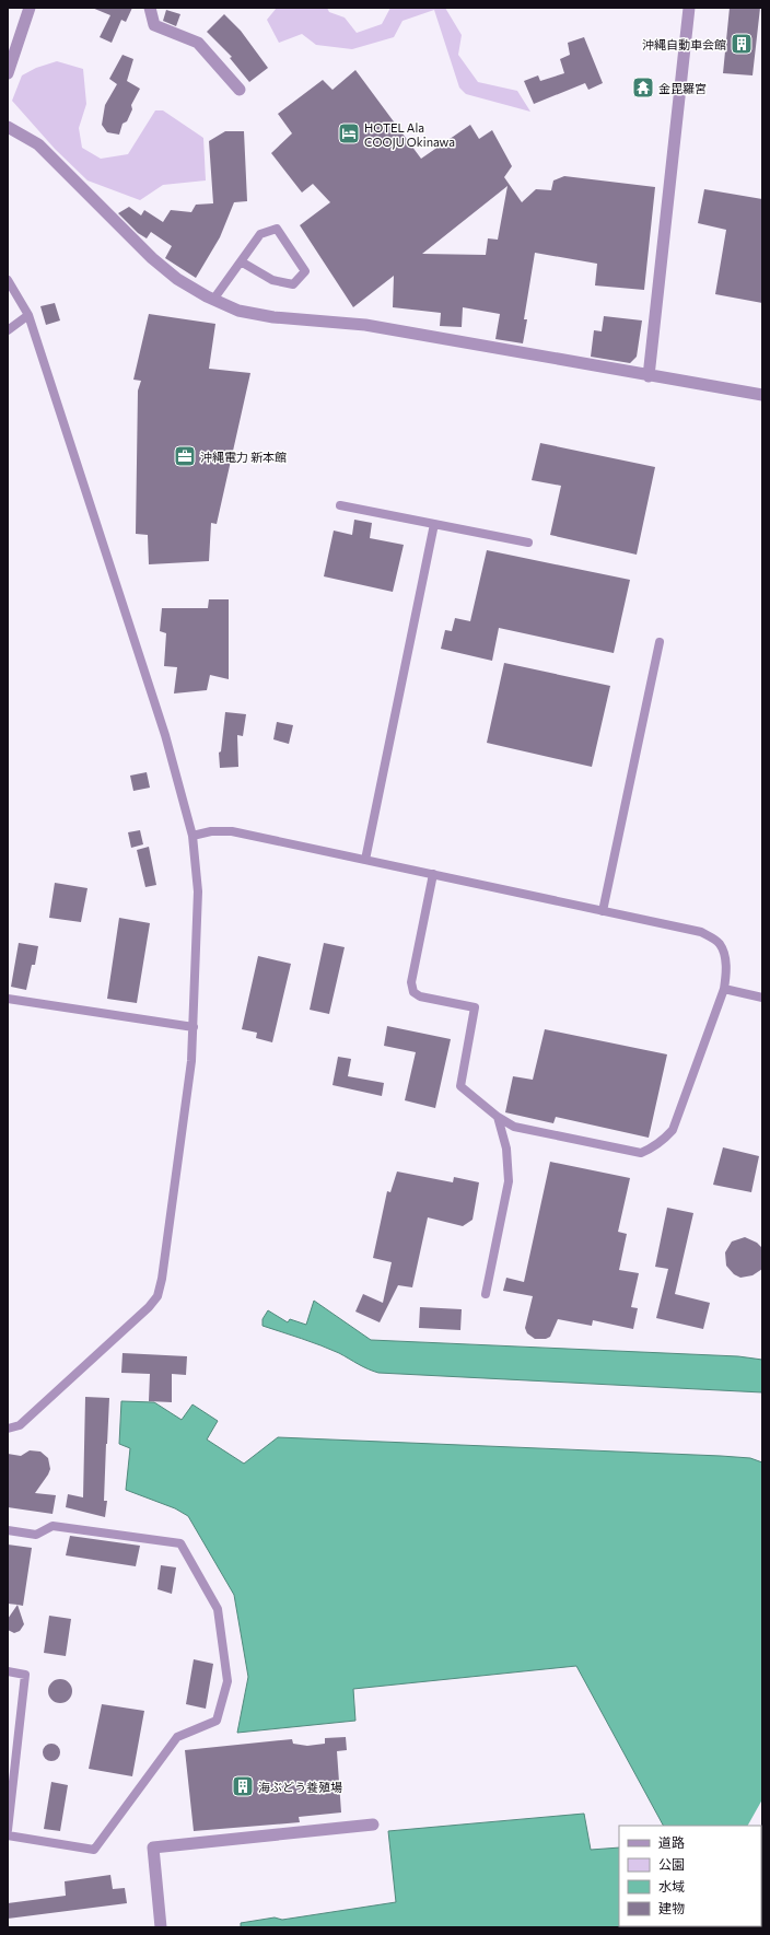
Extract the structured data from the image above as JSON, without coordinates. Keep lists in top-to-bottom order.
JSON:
{
  "places": {
    "building": ["沖縄自動車会館", "海ぶどう養殖場"],
    "temple": ["金毘羅宮"],
    "hotel": ["HOTEL Ala COOJU Okinawa"],
    "office": ["沖縄電力 新本館"]
  },
  "legend": [
    "道路",
    "公園",
    "水域",
    "建物"
  ]
}
